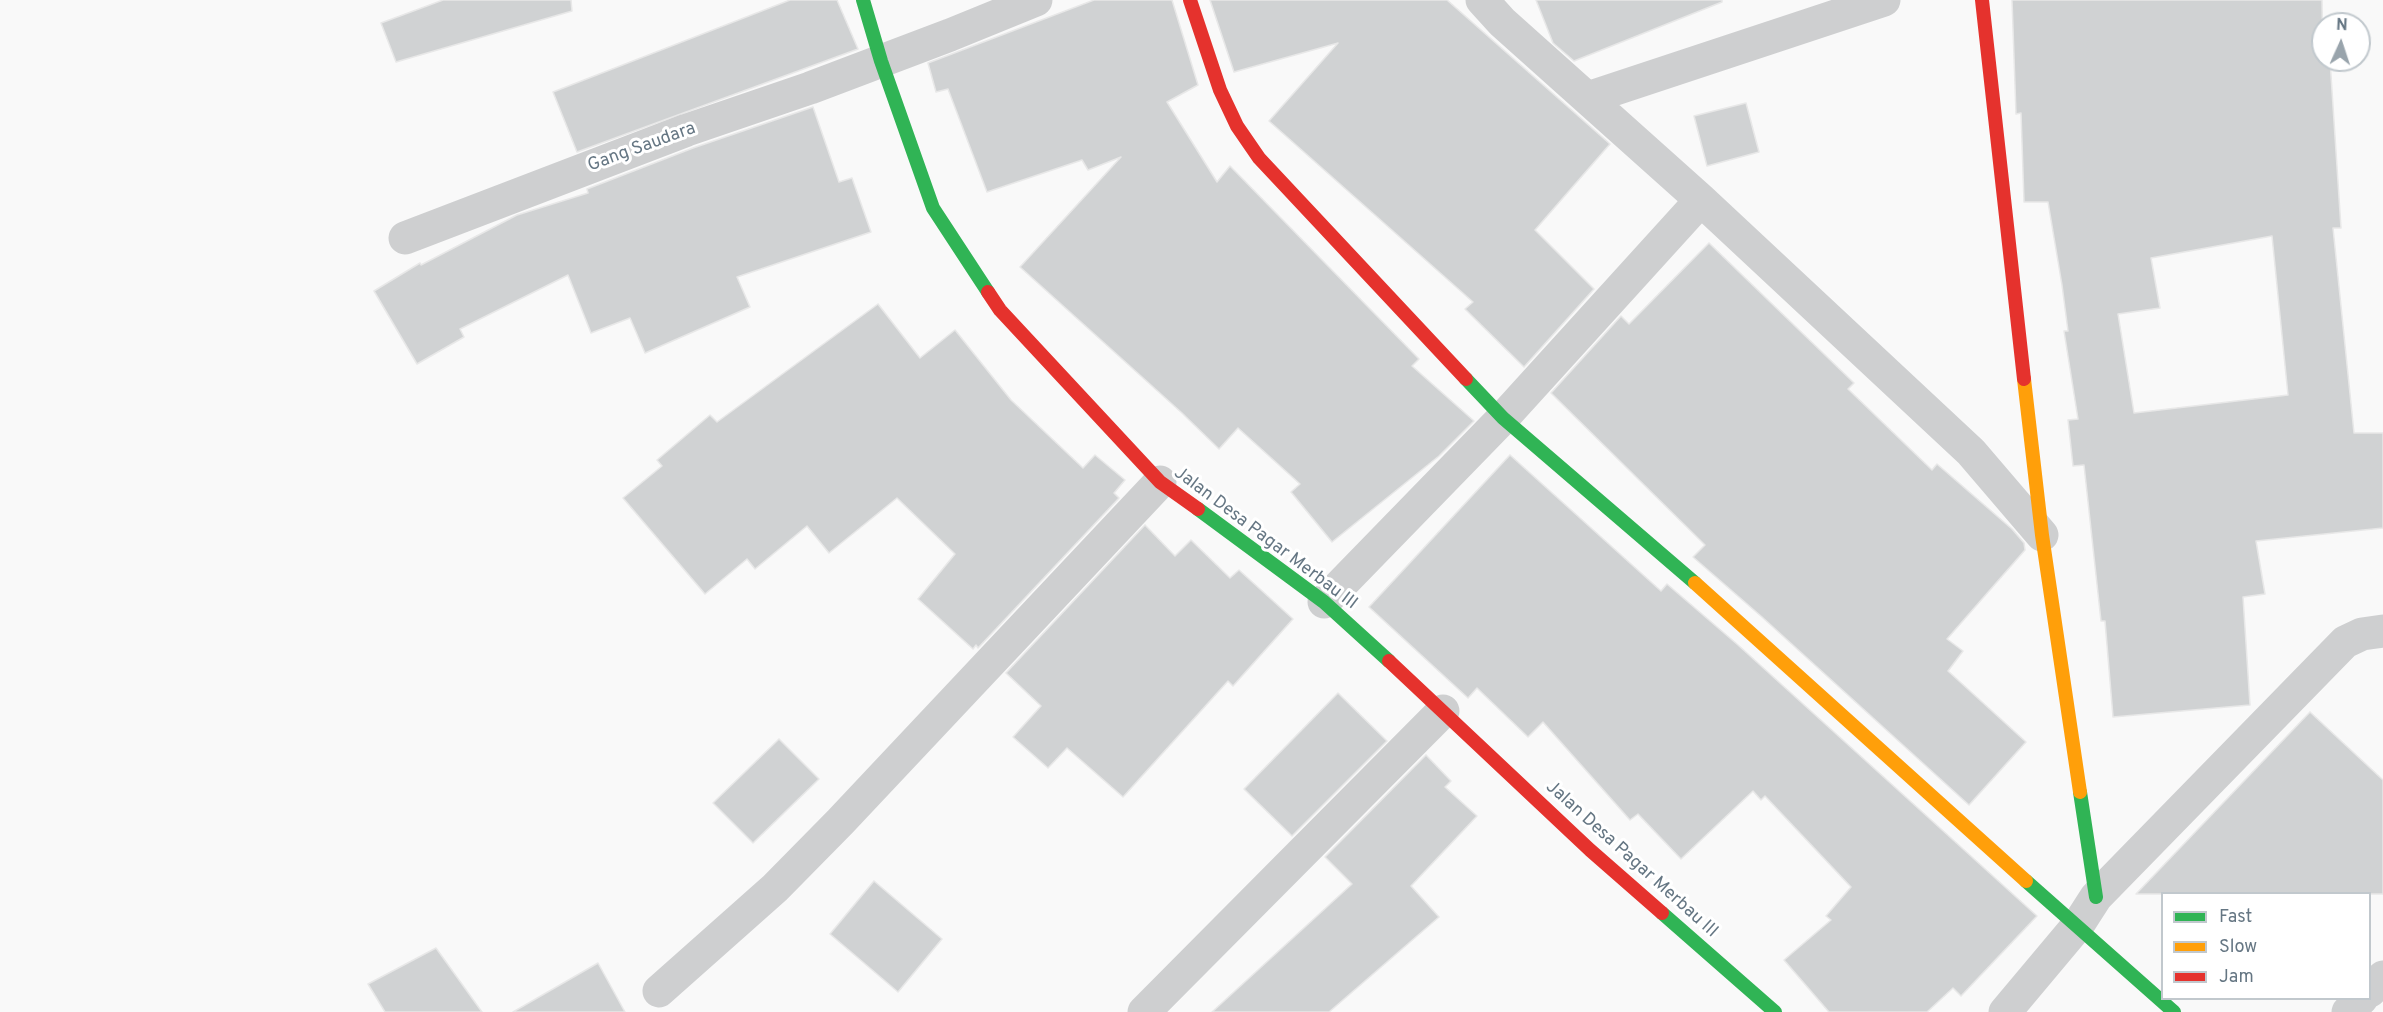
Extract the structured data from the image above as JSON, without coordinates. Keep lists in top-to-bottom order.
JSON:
{
  "streets": {
    "street": ["Gang Saudara", "Jalan Desa Pagar Merbau III"]
  },
  "crossings": [
    ["Gang Saudara", "Jalan Desa Pagar Merbau III"]
  ],
  "legend": ["Fast", "Slow", "Jam"],
  "north": "top"
}
